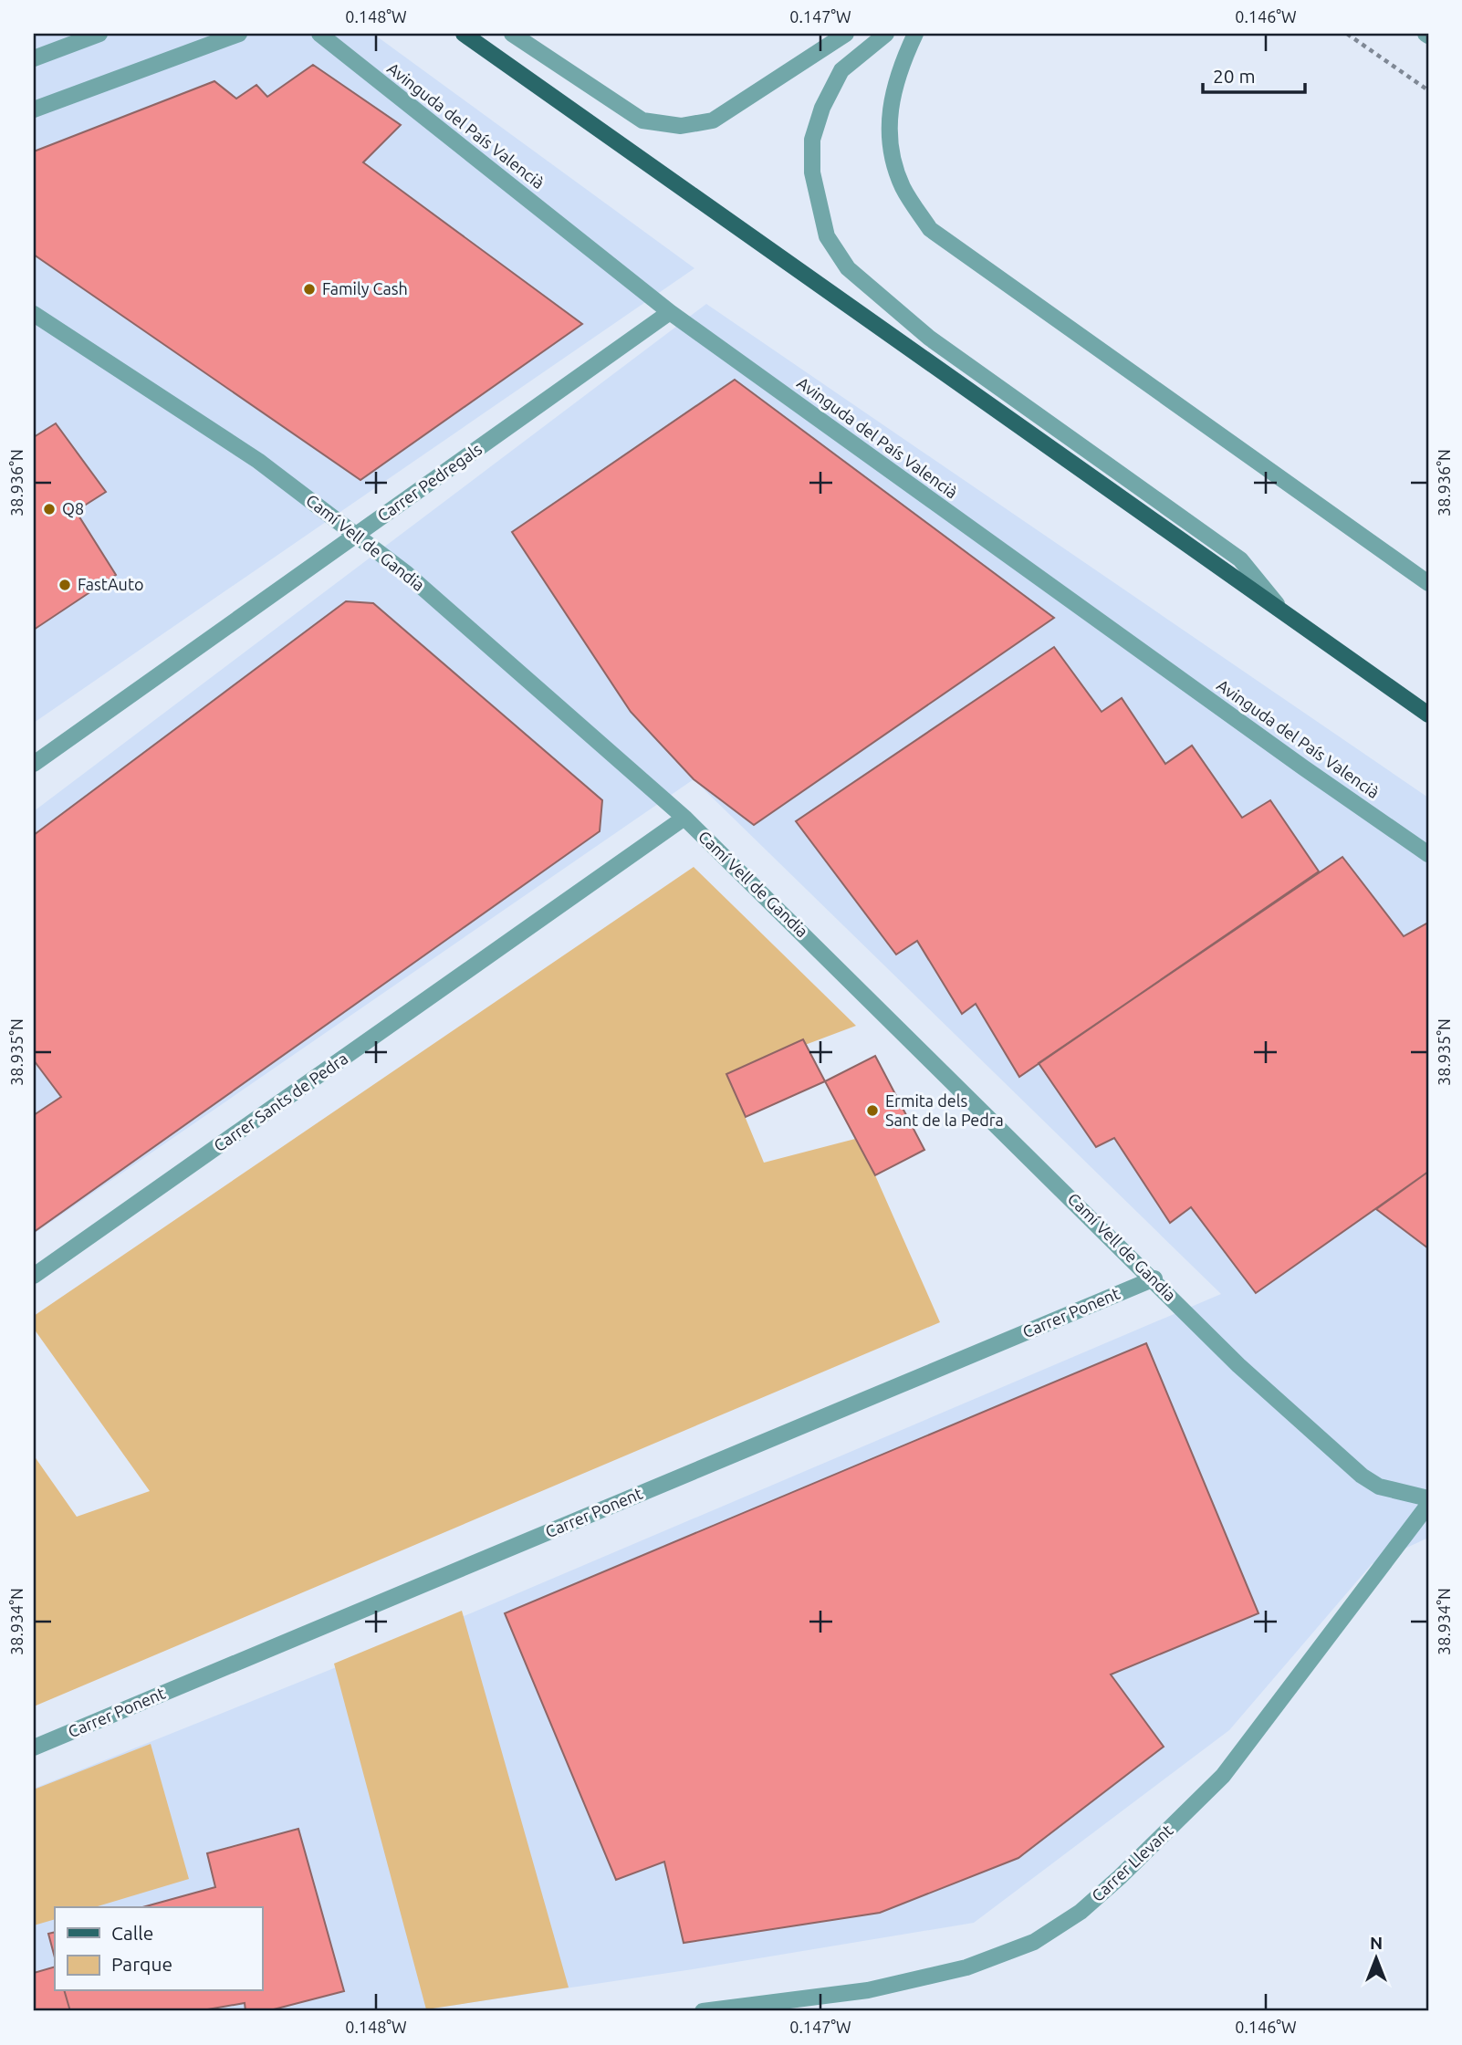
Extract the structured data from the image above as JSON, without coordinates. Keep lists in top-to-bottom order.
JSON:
{
  "streets": {
    "street": [
      "Avinguda del País Valencià",
      "Carrer Pedregals",
      "Camí Vell de Gandia",
      "Carrer Sants de Pedra",
      "Carrer Ponent",
      "Carrer Llevant"
    ]
  },
  "crossings": [
    ["Avinguda del País Valencià", "Carrer Pedregals"],
    ["Carrer Pedregals", "Camí Vell de Gandia"],
    ["Camí Vell de Gandia", "Carrer Sants de Pedra"],
    ["Camí Vell de Gandia", "Carrer Ponent"]
  ],
  "places": [
    "Family Cash",
    "Q8",
    "FastAuto",
    "Ermita dels Sant de la Pedra"
  ],
  "legend": ["Calle", "Parque"],
  "scale_bar": "20 m",
  "north": "top",
  "coordinates": [
    "0.148°W",
    "0.147°W",
    "0.146°W",
    "38.936°N",
    "38.935°N",
    "38.934°N"
  ]
}
